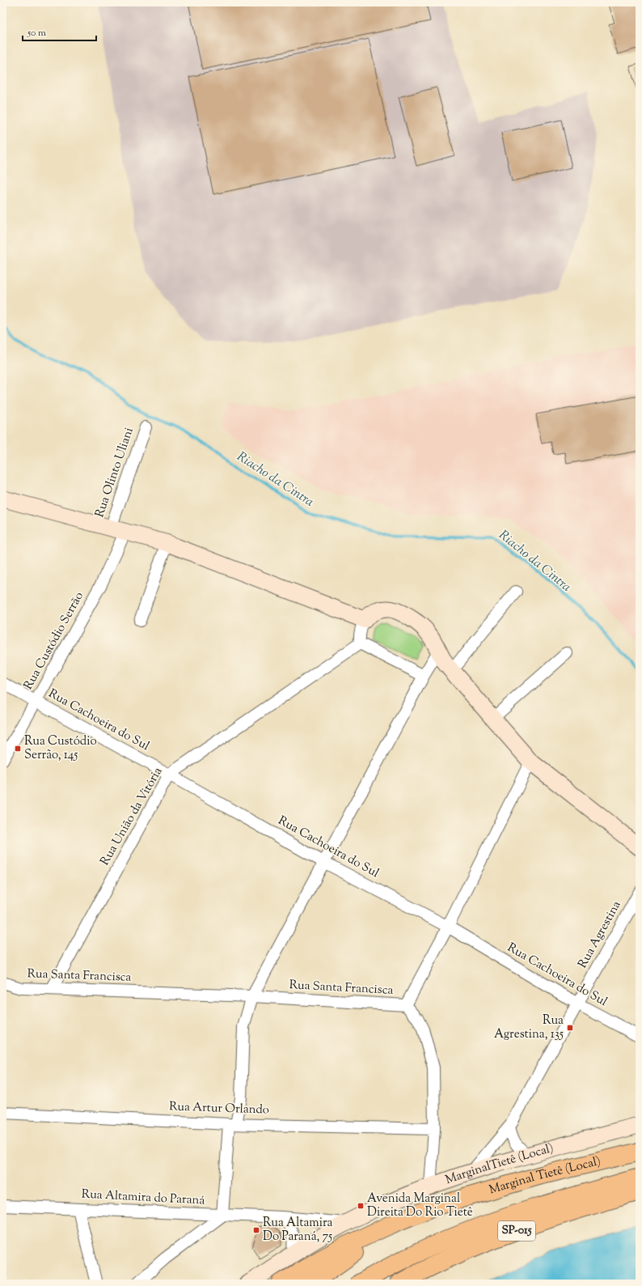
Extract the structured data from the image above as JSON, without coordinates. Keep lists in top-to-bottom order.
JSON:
{
  "streets": {
    "highway": ["Marginal Tietê (Local)", "SP-015"],
    "street": [
      "Rua Olinto Uliani",
      "Rua Custódio Serrão",
      "Rua Cachoeira do Sul",
      "Rua União da Vitória",
      "Rua Agrestina",
      "Rua Santa Francisca",
      "Rua Artur Orlando",
      "MarginalTietê (Local)",
      "Rua Altamira do Paraná"
    ]
  },
  "crossings": [
    ["Rua Olinto Uliani", "Rua Custódio Serrão"],
    ["Rua Custódio Serrão", "Rua Cachoeira do Sul"],
    ["Rua Cachoeira do Sul", "Rua União da Vitória"],
    ["Rua Cachoeira do Sul", "Rua Agrestina"],
    ["Rua Cachoeira do Sul", "Rua Santa Francisca"],
    ["Rua União da Vitória", "Rua Santa Francisca"],
    ["Rua Agrestina", "MarginalTietê (Local)"],
    ["MarginalTietê (Local)", "Rua Altamira do Paraná"]
  ],
  "water": ["Riacho da Cintra"],
  "places": {
    "transit": [
      "Rua Custódio Serrão, 145",
      "Rua Agrestina, 135",
      "Avenida Marginal Direita Do Rio Tietê",
      "Rua Altamira Do Paraná, 75"
    ]
  },
  "scale_bar": "50 m"
}
